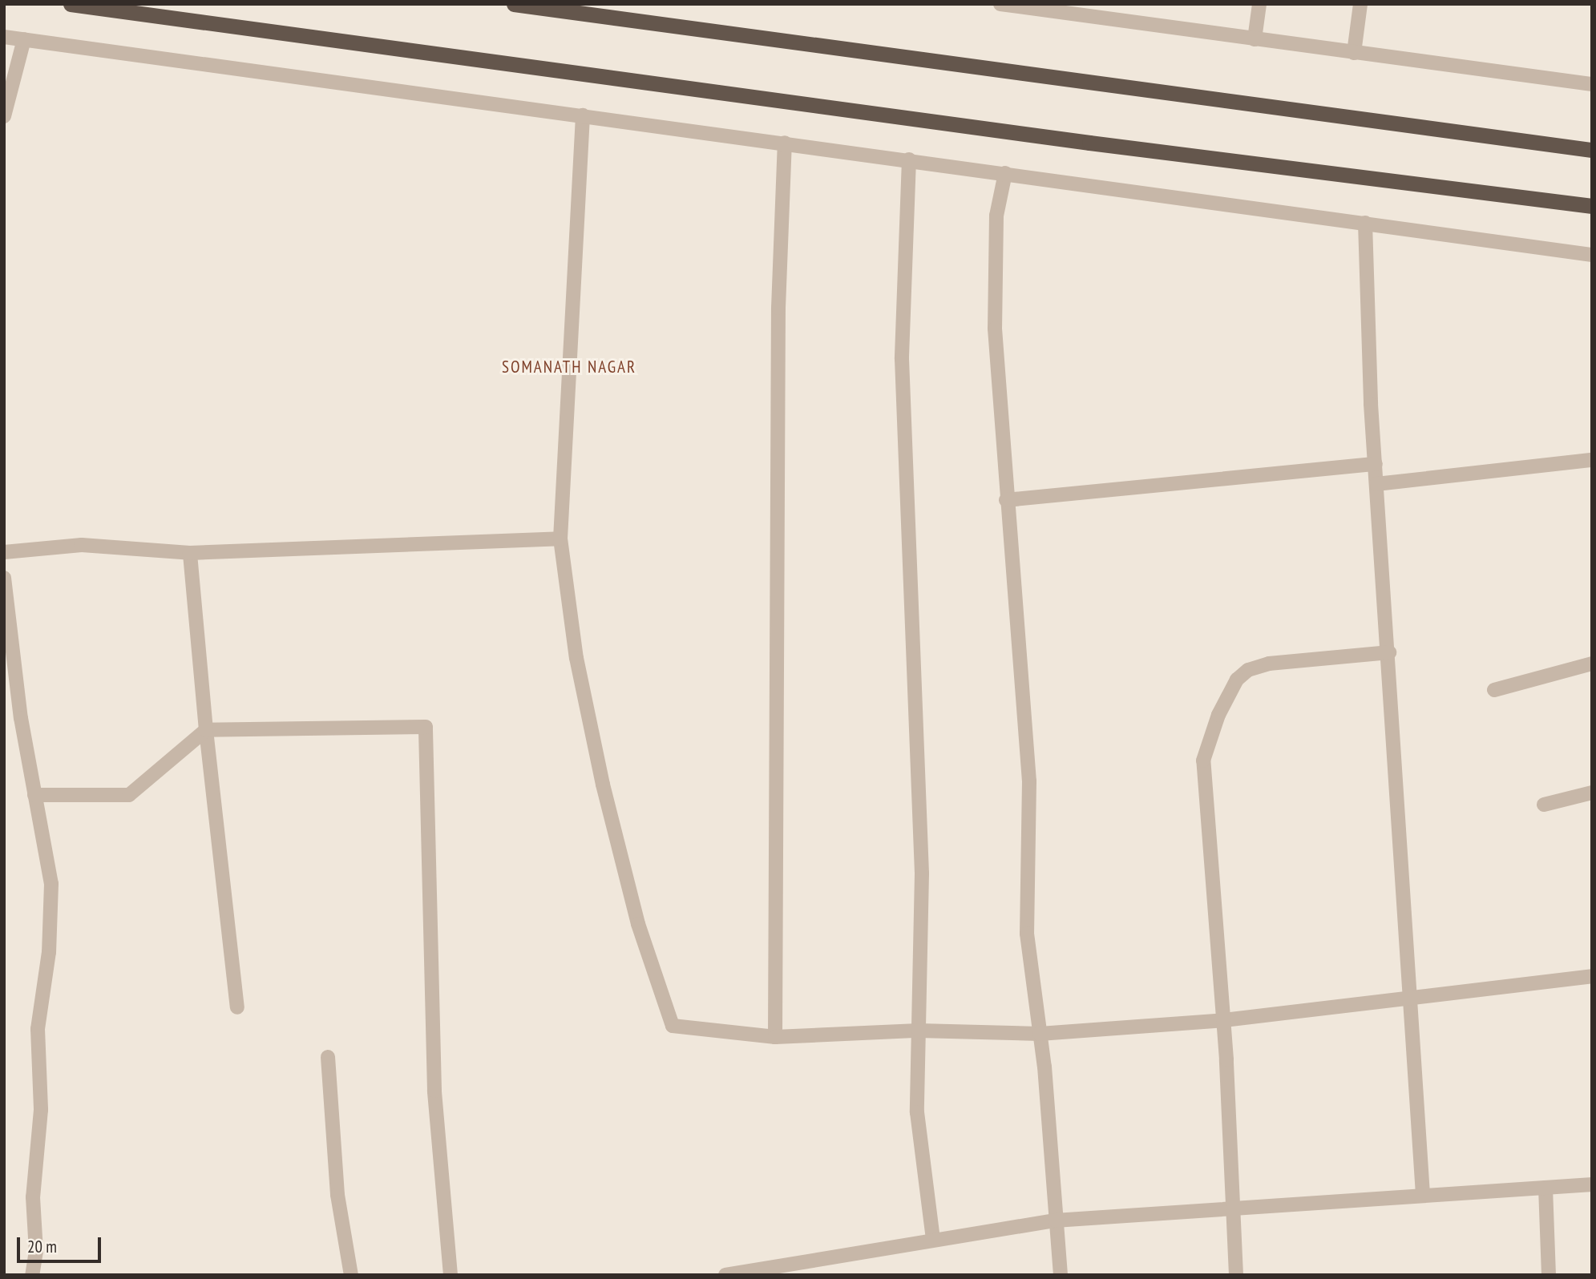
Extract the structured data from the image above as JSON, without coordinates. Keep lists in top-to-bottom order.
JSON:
{
  "districts": ["SOMANATH NAGAR"],
  "scale_bar": "20 m"
}
